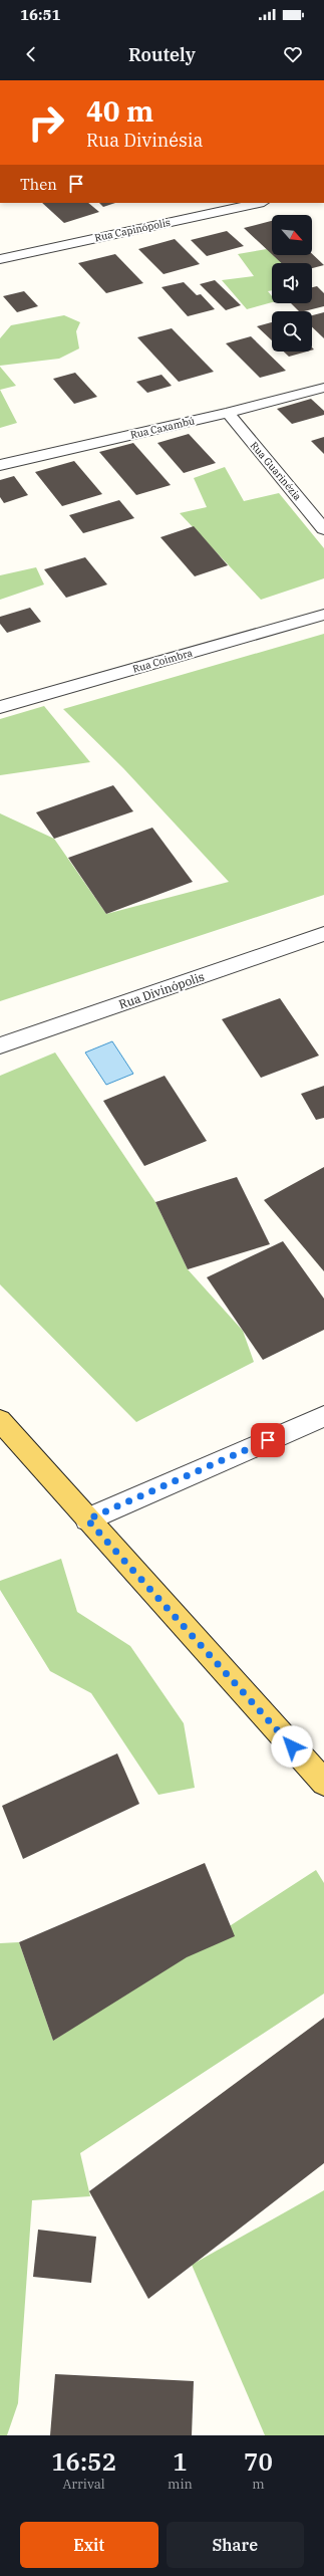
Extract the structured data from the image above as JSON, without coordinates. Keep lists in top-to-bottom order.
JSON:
{
  "streets": {
    "street": [
      "Rua Capinópolis",
      "Rua Caxambú",
      "Rua Guarinézia",
      "Rua Coimbra",
      "Rua Divinópolis"
    ]
  },
  "crossings": [
    ["Rua Caxambú", "Rua Guarinézia"]
  ],
  "north": "bottom right",
  "page": {
    "status": "16:51",
    "header": "Routely",
    "turn": ["40 m", "Rua Divinésia"],
    "then": "Then",
    "eta": [
      "16:52",
      "Arrival",
      "1",
      "min",
      "70",
      "m"
    ],
    "buttons": ["Exit", "Share"]
  }
}
